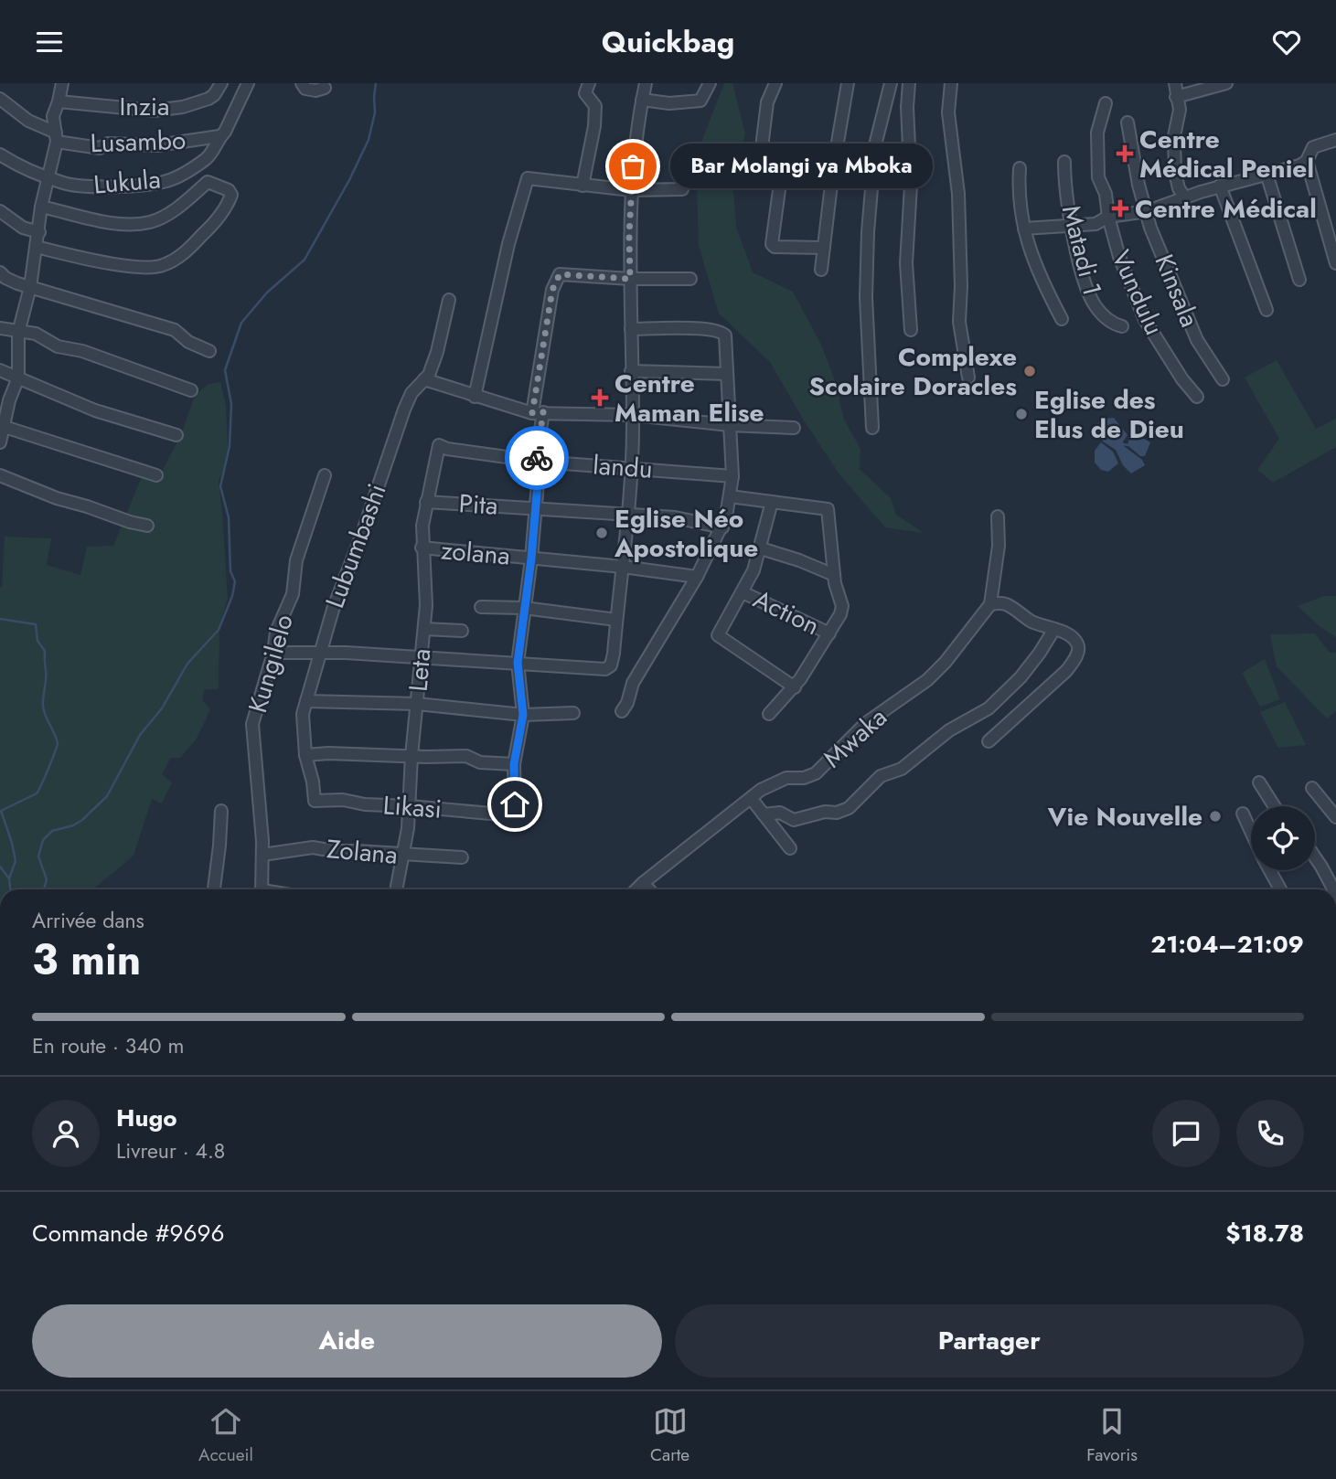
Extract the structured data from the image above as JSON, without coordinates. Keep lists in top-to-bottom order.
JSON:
{
  "streets": {
    "street": [
      "Inzia",
      "Lusambo",
      "Lukula",
      "Matadi 1",
      "Kinsala",
      "Vundulu",
      "landu",
      "Pita",
      "Lubumbashi",
      "zolana",
      "Action",
      "Kungilelo",
      "Leta",
      "Mwaka",
      "Likasi",
      "Zolana"
    ]
  },
  "crossings": [
    ["Lusambo", "Lukula"],
    ["landu", "Leta"],
    ["Pita", "Leta"],
    ["Lubumbashi", "Likasi"],
    ["zolana", "Leta"],
    ["Kungilelo", "Zolana"],
    ["Leta", "Likasi"],
    ["Leta", "Zolana"]
  ],
  "places": {
    "health": ["Centre Médical Peniel", "Centre Médical", "Centre Maman Elise"],
    "other": [
      "Bar Molangi ya Mboka",
      "Complexe Scolaire Doracles",
      "Eglise des Elus de Dieu",
      "Eglise Néo Apostolique",
      "Vie Nouvelle"
    ]
  },
  "page": {
    "header": "Quickbag",
    "bubble": "Bar Molangi ya Mboka",
    "heading": ["3 min", "Arrivée dans", "21:04–21:09"],
    "panel": [
      "Hugo",
      "Livreur · 4.8",
      "Commande #9696",
      "$18.78"
    ],
    "bar": "En route · 340 m",
    "buttons": ["Aide", "Partager"],
    "tabs": ["Accueil", "Carte", "Favoris"]
  }
}
